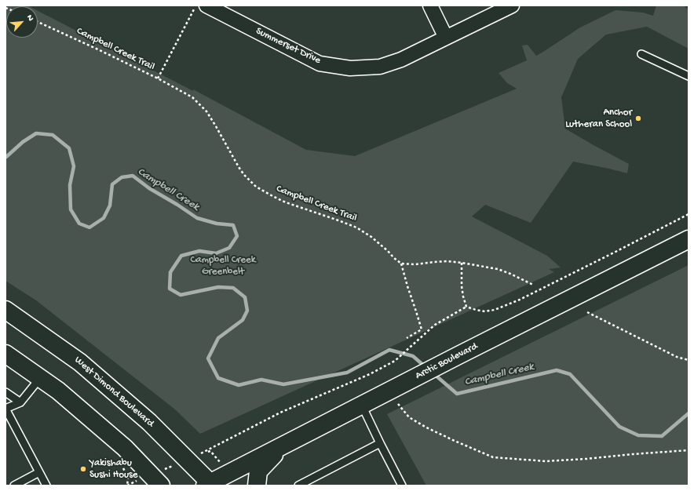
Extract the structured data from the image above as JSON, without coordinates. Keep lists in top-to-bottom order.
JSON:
{
  "streets": {
    "main road": ["Arctic Boulevard", "West Dimond Boulevard"],
    "street": ["Summerset Drive"],
    "path": ["Campbell Creek Trail"]
  },
  "crossings": [
    ["Arctic Boulevard", "West Dimond Boulevard"]
  ],
  "water": ["Campbell Creek"],
  "parks": ["Campbell Creek Greenbelt"],
  "places": ["Anchor Lutheran School", "Yakishabu Sushi House"],
  "north": "top right"
}
